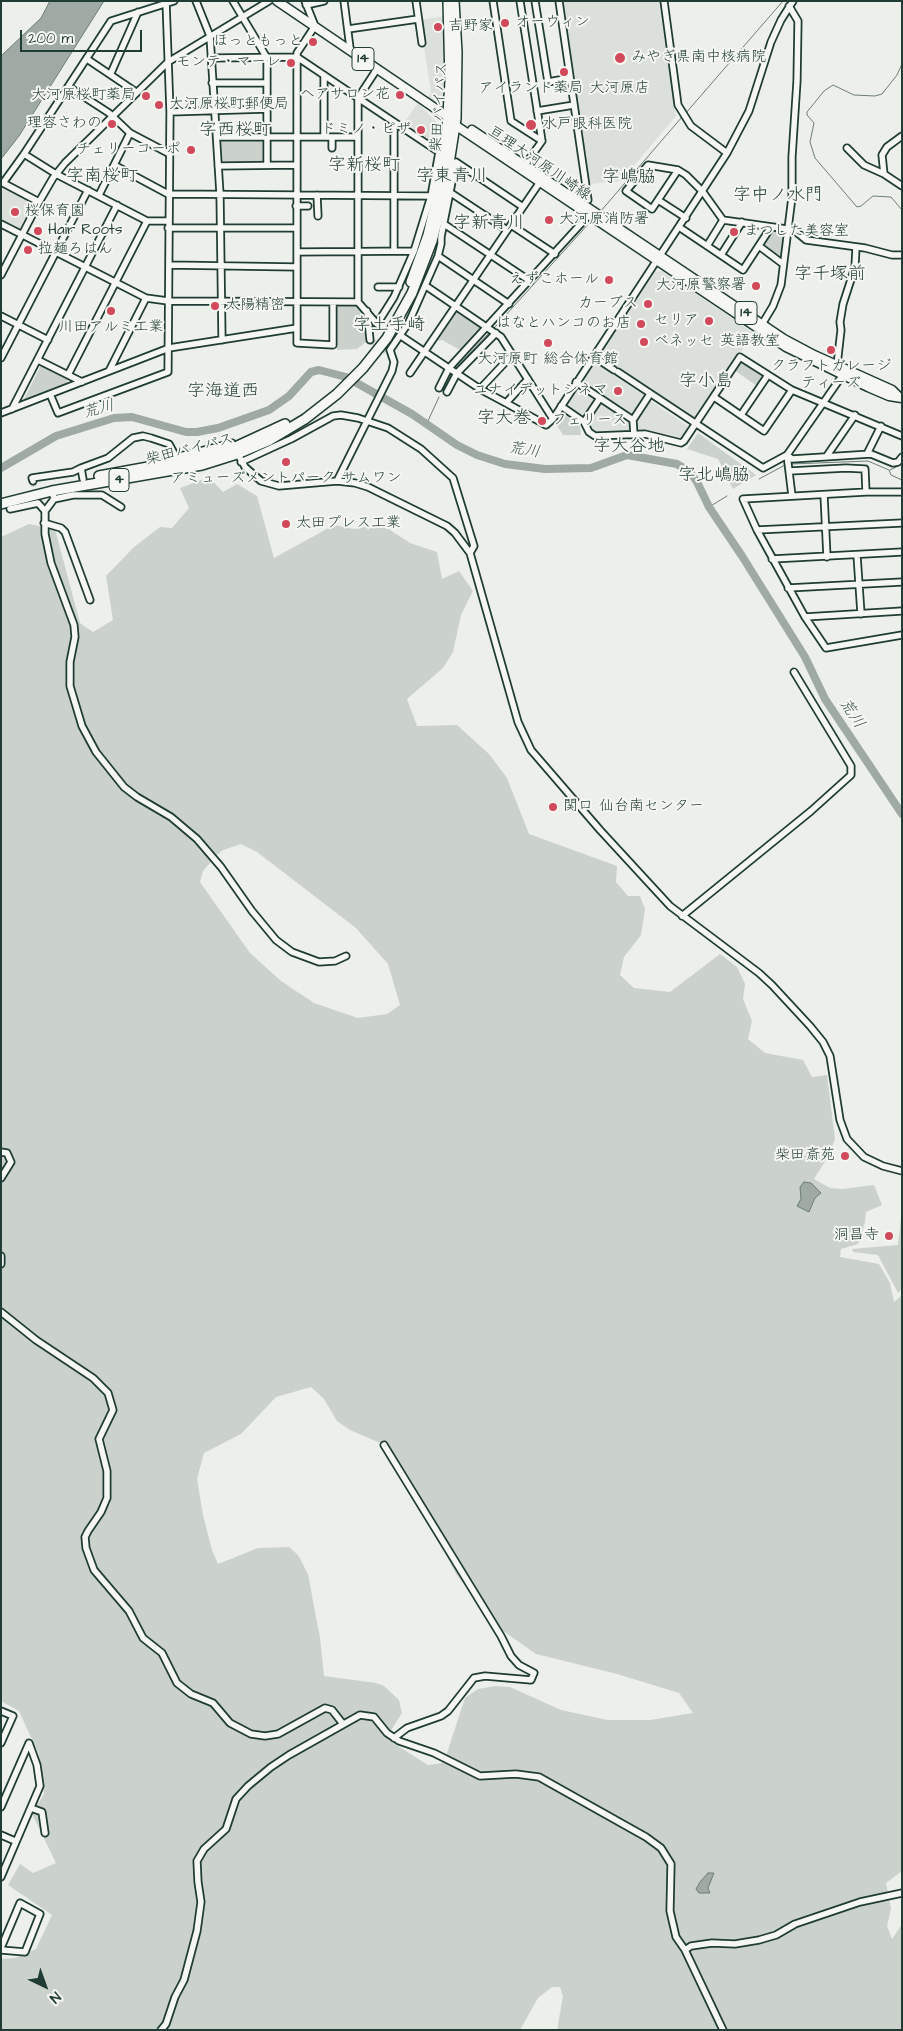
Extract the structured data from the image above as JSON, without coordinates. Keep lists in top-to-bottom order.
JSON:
{
  "streets": {
    "highway": ["柴田バイパス", "4"],
    "main road": ["14", "亘理大河原川崎線"]
  },
  "crossings": [
    ["柴田バイパス", "亘理大河原川崎線"]
  ],
  "districts": [
    "字西桜町",
    "字新桜町",
    "字南桜町",
    "字東青川",
    "字嶋脇",
    "字中ノ水門",
    "字新青川",
    "字千塚前",
    "字土手崎",
    "字小島",
    "字海道西",
    "字大巻",
    "字大谷地",
    "字北嶋脇"
  ],
  "water": ["荒川"],
  "places": [
    "オーウィン",
    "吉野家",
    "ほっともっと",
    "みやぎ県南中核病院",
    "モンテ・マーレ",
    "アイランド薬局 大河原店",
    "ヘアサロン花",
    "大河原桜町薬局",
    "大河原桜町郵便局",
    "理容さわの",
    "水戸眼科医院",
    "ドミノ・ピザ",
    "チェリーコーポ",
    "桜保育園",
    "大河原消防署",
    "Hair Roots",
    "まつした美容室",
    "拉麺ろはん",
    "えずこホール",
    "大河原警察署",
    "カーブス",
    "太陽精密",
    "川田アルミ工業",
    "セリア",
    "はなとハンコのお店",
    "ベネッセ 英語教室",
    "大河原町 総合体育館",
    "クラフトガレージ ティーズ",
    "ユナイデットシネマ",
    "フェリース",
    "アミューズメントパーク サムワン",
    "太田プレス工業",
    "関口 仙台南センター",
    "柴田斎苑",
    "洞昌寺"
  ],
  "scale_bar": "200 m",
  "north": "bottom right"
}
